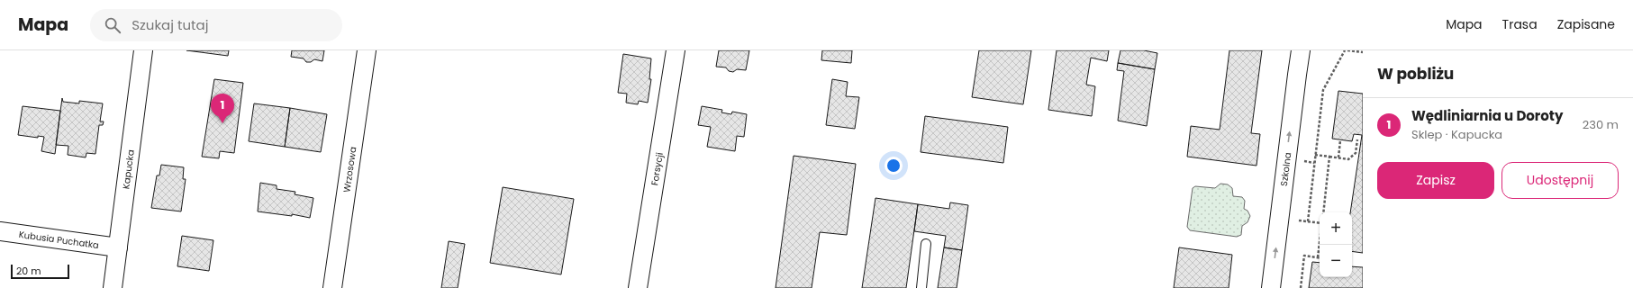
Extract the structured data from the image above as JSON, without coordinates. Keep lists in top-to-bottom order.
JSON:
{
  "streets": {
    "street": [
      "Kapucka",
      "Wrzosowa",
      "Forsycji",
      "Szkolna",
      "Kubusia Puchatka"
    ]
  },
  "crossings": [
    ["Kapucka", "Kubusia Puchatka"]
  ],
  "one_way": ["Szkolna"],
  "scale_bar": "20 m",
  "page": {
    "header": "Mapa",
    "search": "Szukaj tutaj",
    "nav": ["Mapa", "Trasa", "Zapisane"],
    "heading": "W pobliżu",
    "pins": "1",
    "list": [
      {
        "mark": "1",
        "name": "Wędliniarnia u Doroty",
        "note": "Sklep · Kapucka",
        "value": "230 m"
      }
    ],
    "buttons": ["Zapisz", "Udostępnij"],
    "map_buttons": ["+", "−"],
    "scale": "20 m"
  }
}
